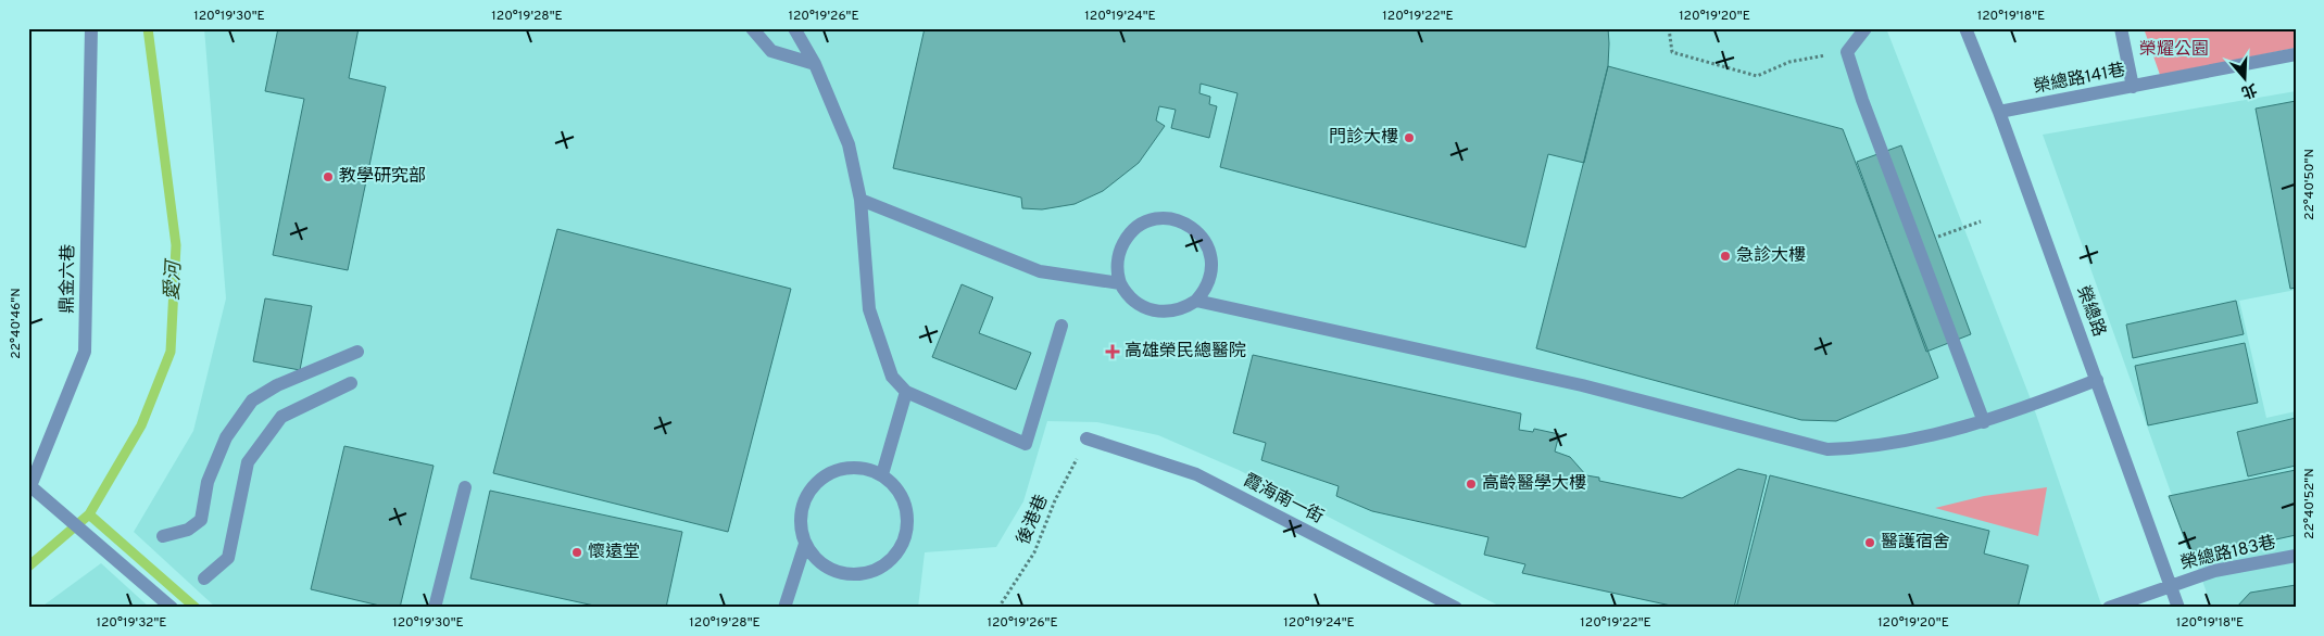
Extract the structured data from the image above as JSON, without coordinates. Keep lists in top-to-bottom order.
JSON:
{
  "streets": {
    "street": [
      "榮總路141巷",
      "鼎金六巷",
      "榮總路",
      "霞海南一街",
      "榮總路183巷"
    ],
    "path": ["後港巷"]
  },
  "crossings": [
    ["榮總路141巷", "榮總路"],
    ["榮總路", "榮總路183巷"],
    ["霞海南一街", "後港巷"]
  ],
  "water": ["愛河"],
  "parks": ["榮耀公園"],
  "places": {
    "other": [
      "門診大樓",
      "教學研究部",
      "急診大樓",
      "高齡醫學大樓",
      "醫護宿舍",
      "懷遠堂"
    ],
    "health": ["高雄榮民總醫院"]
  },
  "north": "bottom",
  "coordinates": [
    "120°19'30\"E",
    "120°19'28\"E",
    "120°19'26\"E",
    "120°19'24\"E",
    "120°19'22\"E",
    "120°19'20\"E",
    "120°19'18\"E",
    "22°40'50\"N",
    "22°40'46\"N",
    "22°40'52\"N",
    "120°19'32\"E"
  ]
}
